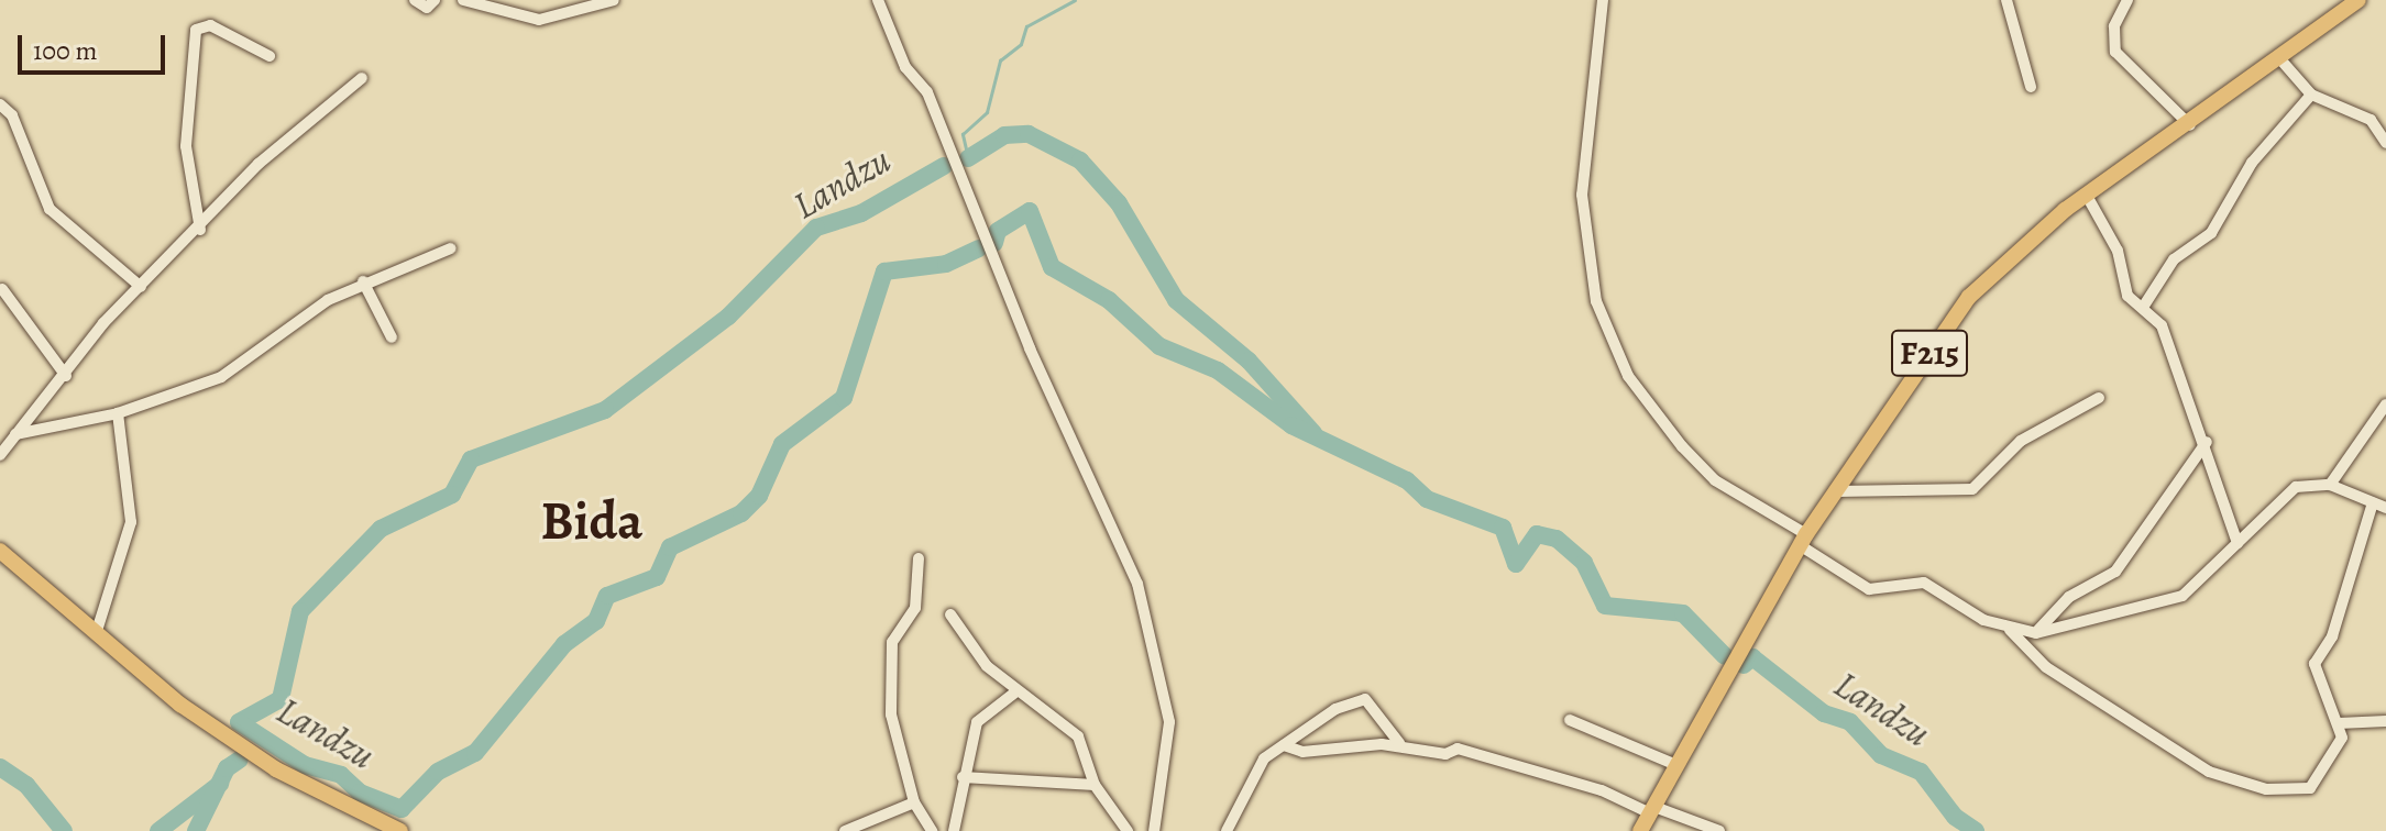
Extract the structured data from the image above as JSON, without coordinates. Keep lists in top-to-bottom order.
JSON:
{
  "streets": {
    "main road": ["F215"]
  },
  "districts": ["Bida"],
  "water": ["Landzu"],
  "scale_bar": "100 m"
}
